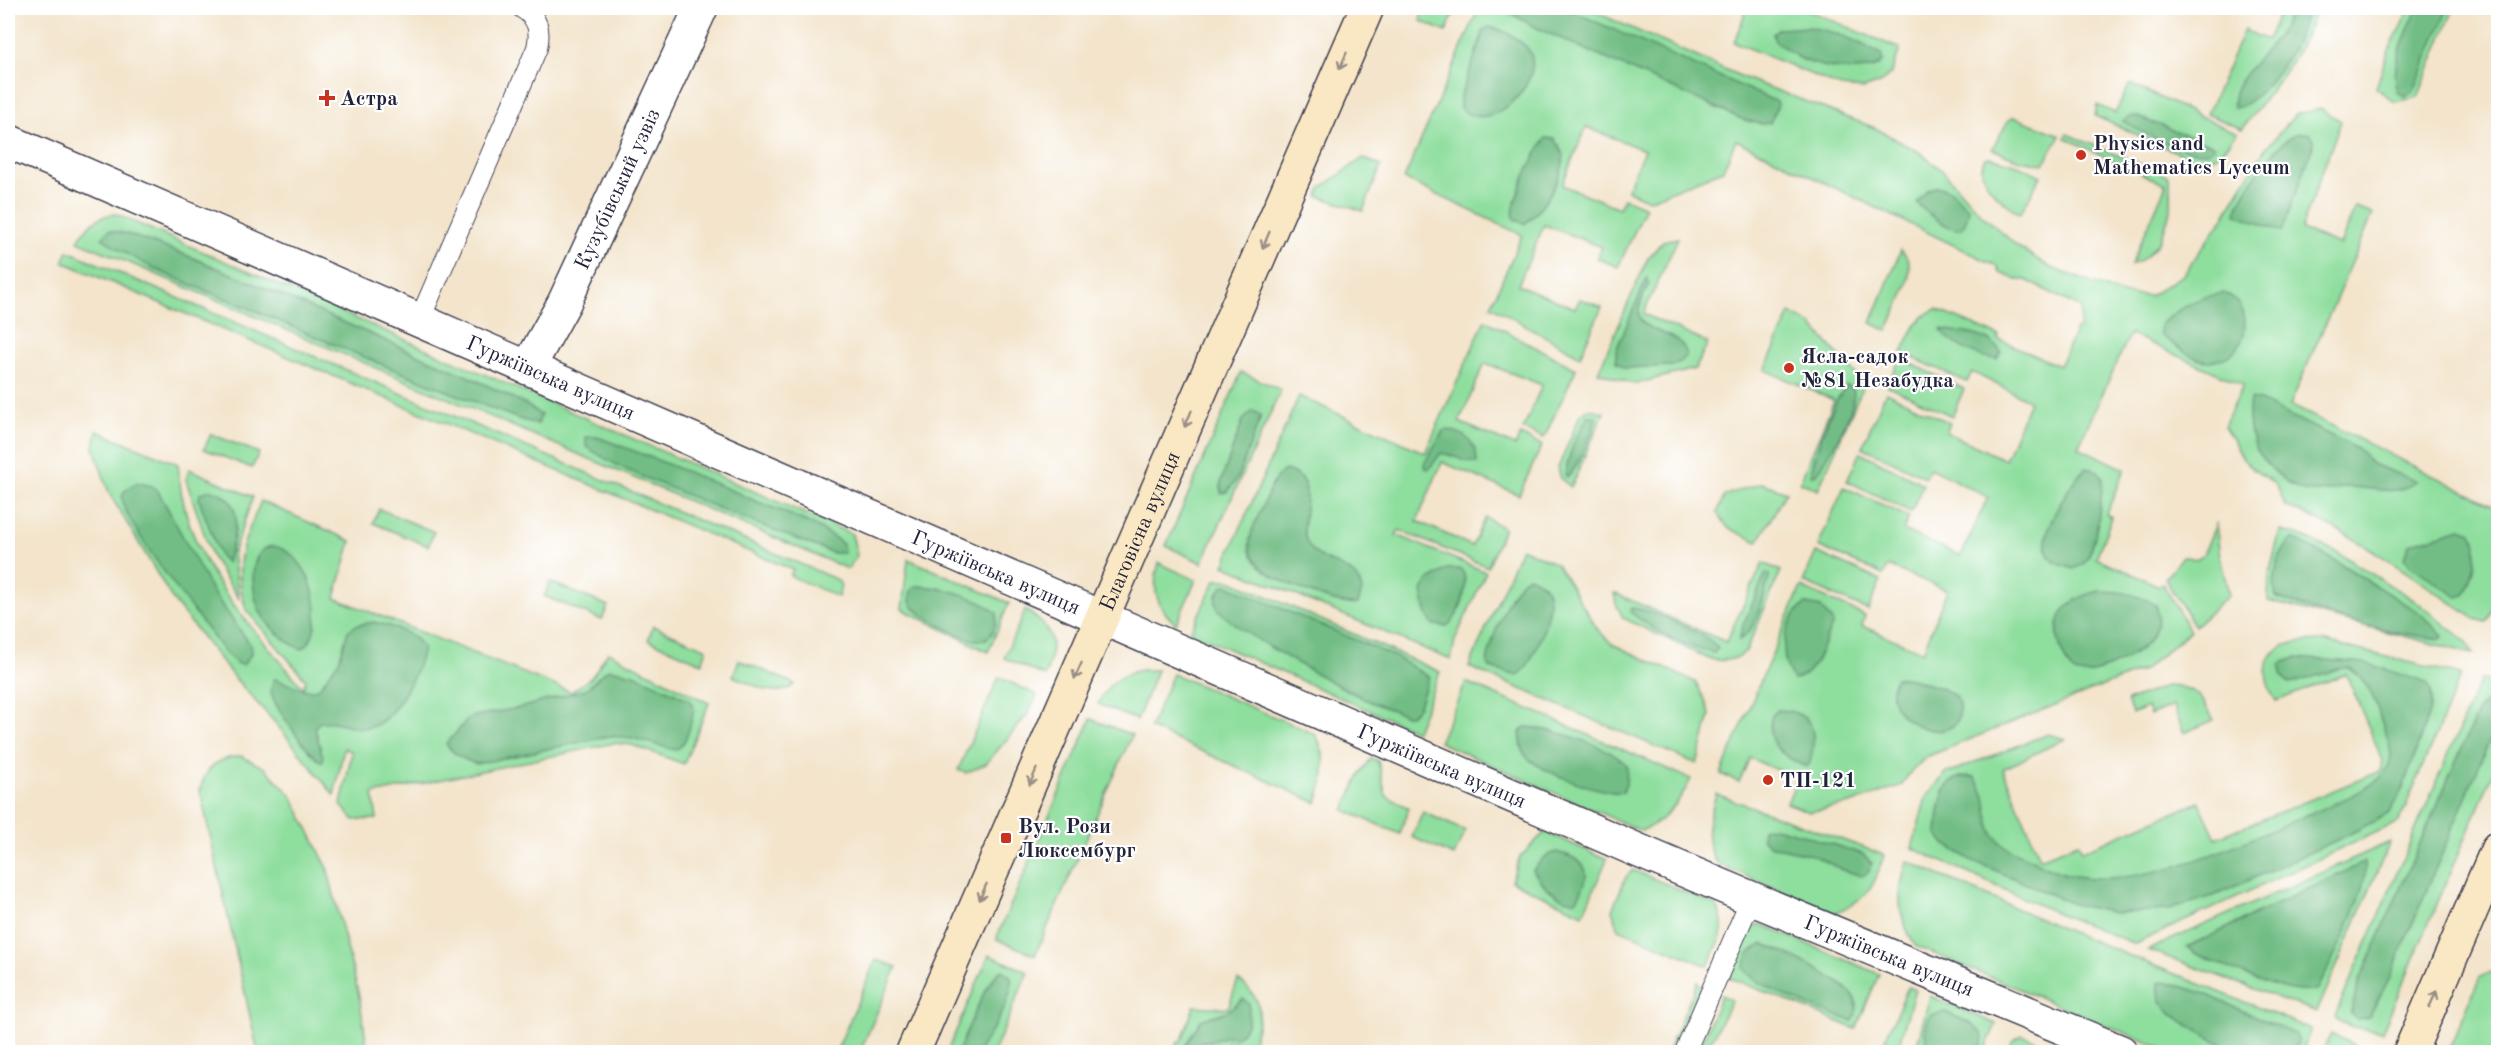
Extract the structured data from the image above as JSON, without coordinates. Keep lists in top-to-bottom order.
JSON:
{
  "streets": {
    "main road": ["Благовісна вулиця"],
    "street": ["Кузубівський узвіз", "Гуржіївська вулиця"]
  },
  "crossings": [
    ["Кузубівський узвіз", "Гуржіївська вулиця"],
    ["Гуржіївська вулиця", "Благовісна вулиця"]
  ],
  "one_way": ["Благовісна вулиця"],
  "places": {
    "health": ["Астра"],
    "other": ["Physics and Mathematics Lyceum", "Ясла-садок №81 Незабудка", "ТП-121"],
    "transit": ["Вул. Рози Люксембург"]
  }
}
